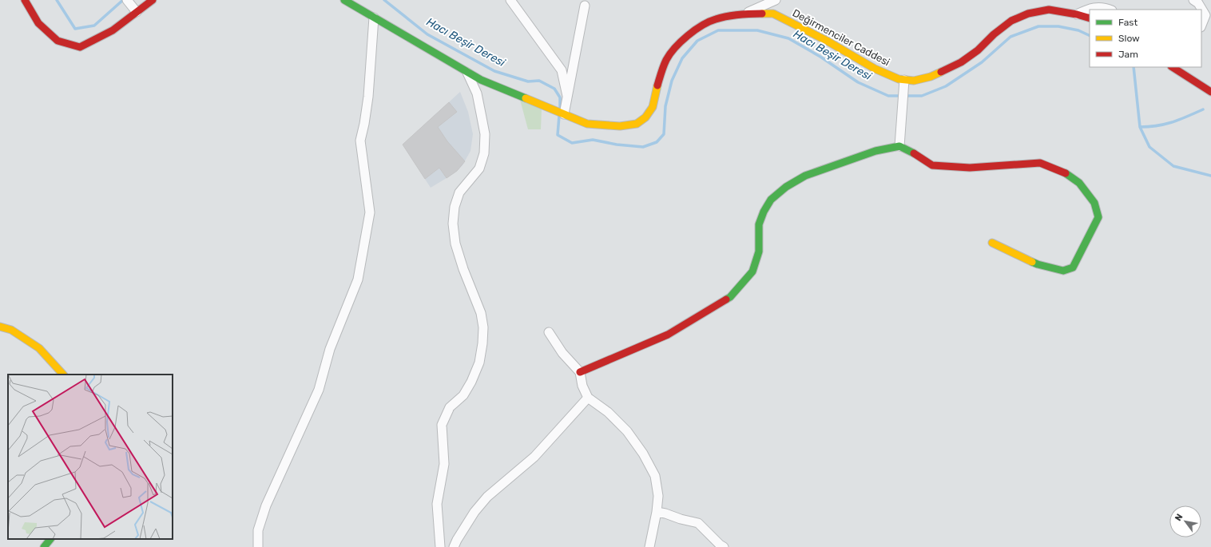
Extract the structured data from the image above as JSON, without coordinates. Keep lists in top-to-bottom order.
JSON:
{
  "streets": {
    "main road": ["Değirmenciler Caddesi"]
  },
  "water": ["Hacı Beşir Deresi"],
  "legend": ["Fast", "Slow", "Jam"],
  "north": "top left"
}
